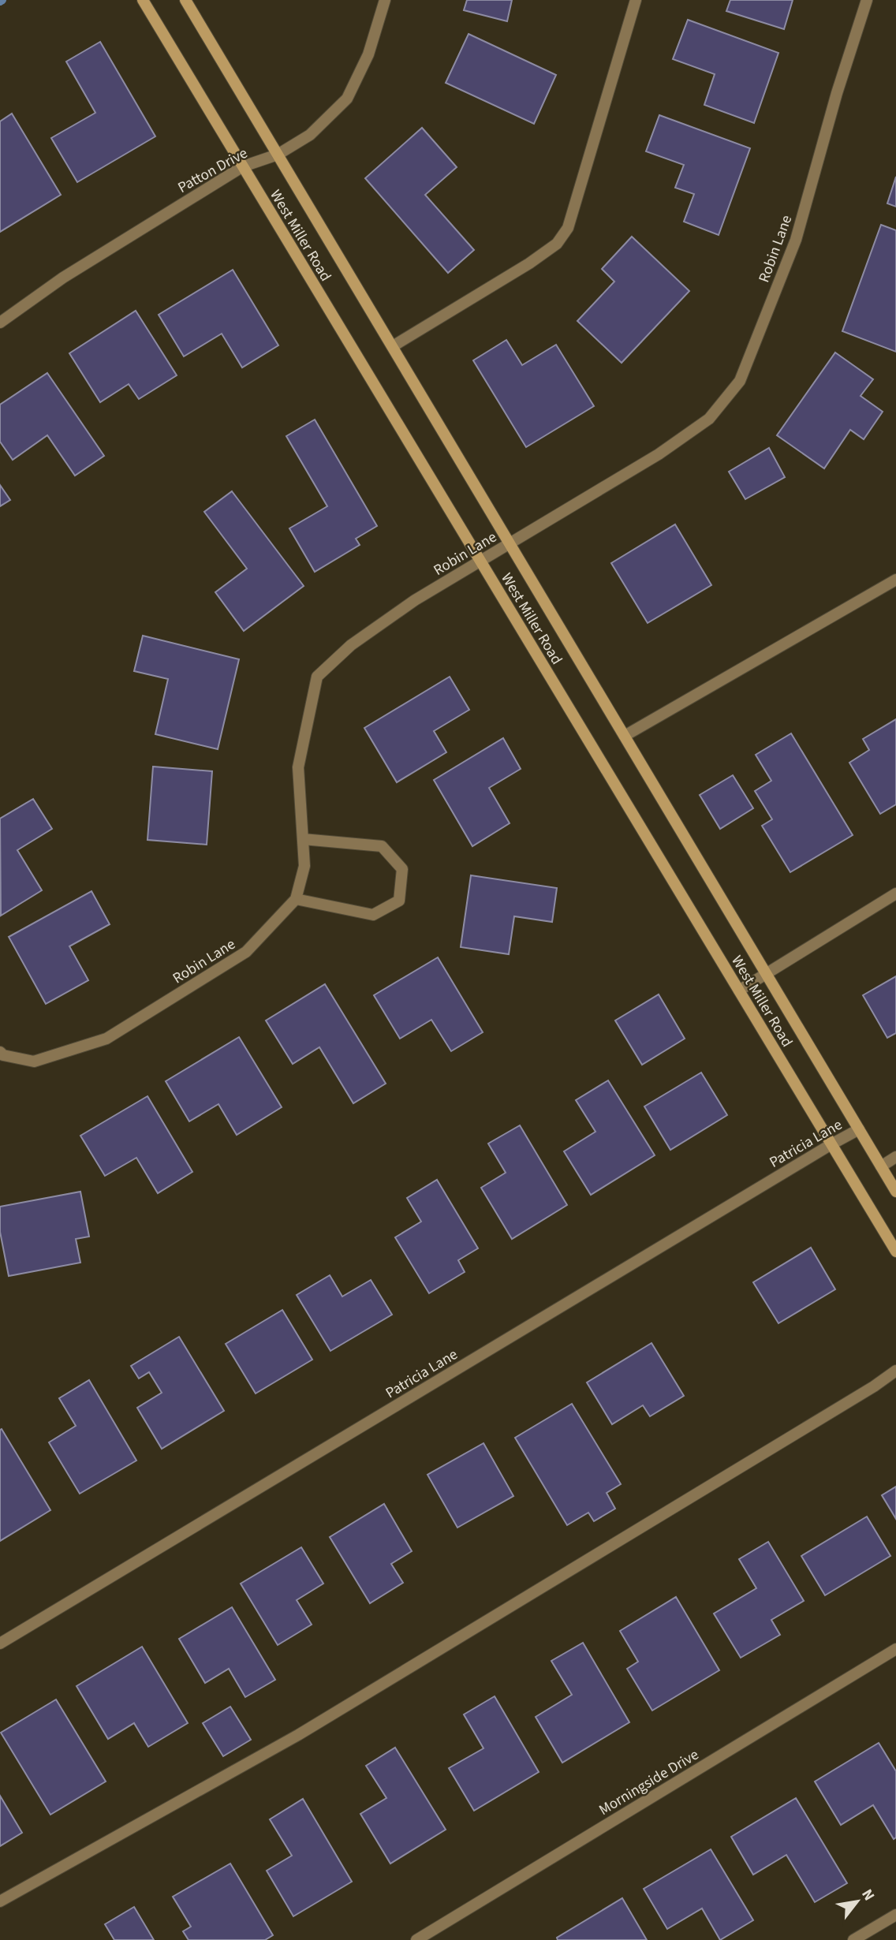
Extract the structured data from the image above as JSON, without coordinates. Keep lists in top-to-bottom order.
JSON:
{
  "streets": {
    "main road": ["West Miller Road"],
    "street": [
      "Patton Drive",
      "Robin Lane",
      "Patricia Lane",
      "Morningside Drive"
    ]
  },
  "crossings": [
    ["Patton Drive", "West Miller Road"],
    ["West Miller Road", "Robin Lane"],
    ["West Miller Road", "Patricia Lane"]
  ],
  "north": "top right"
}
